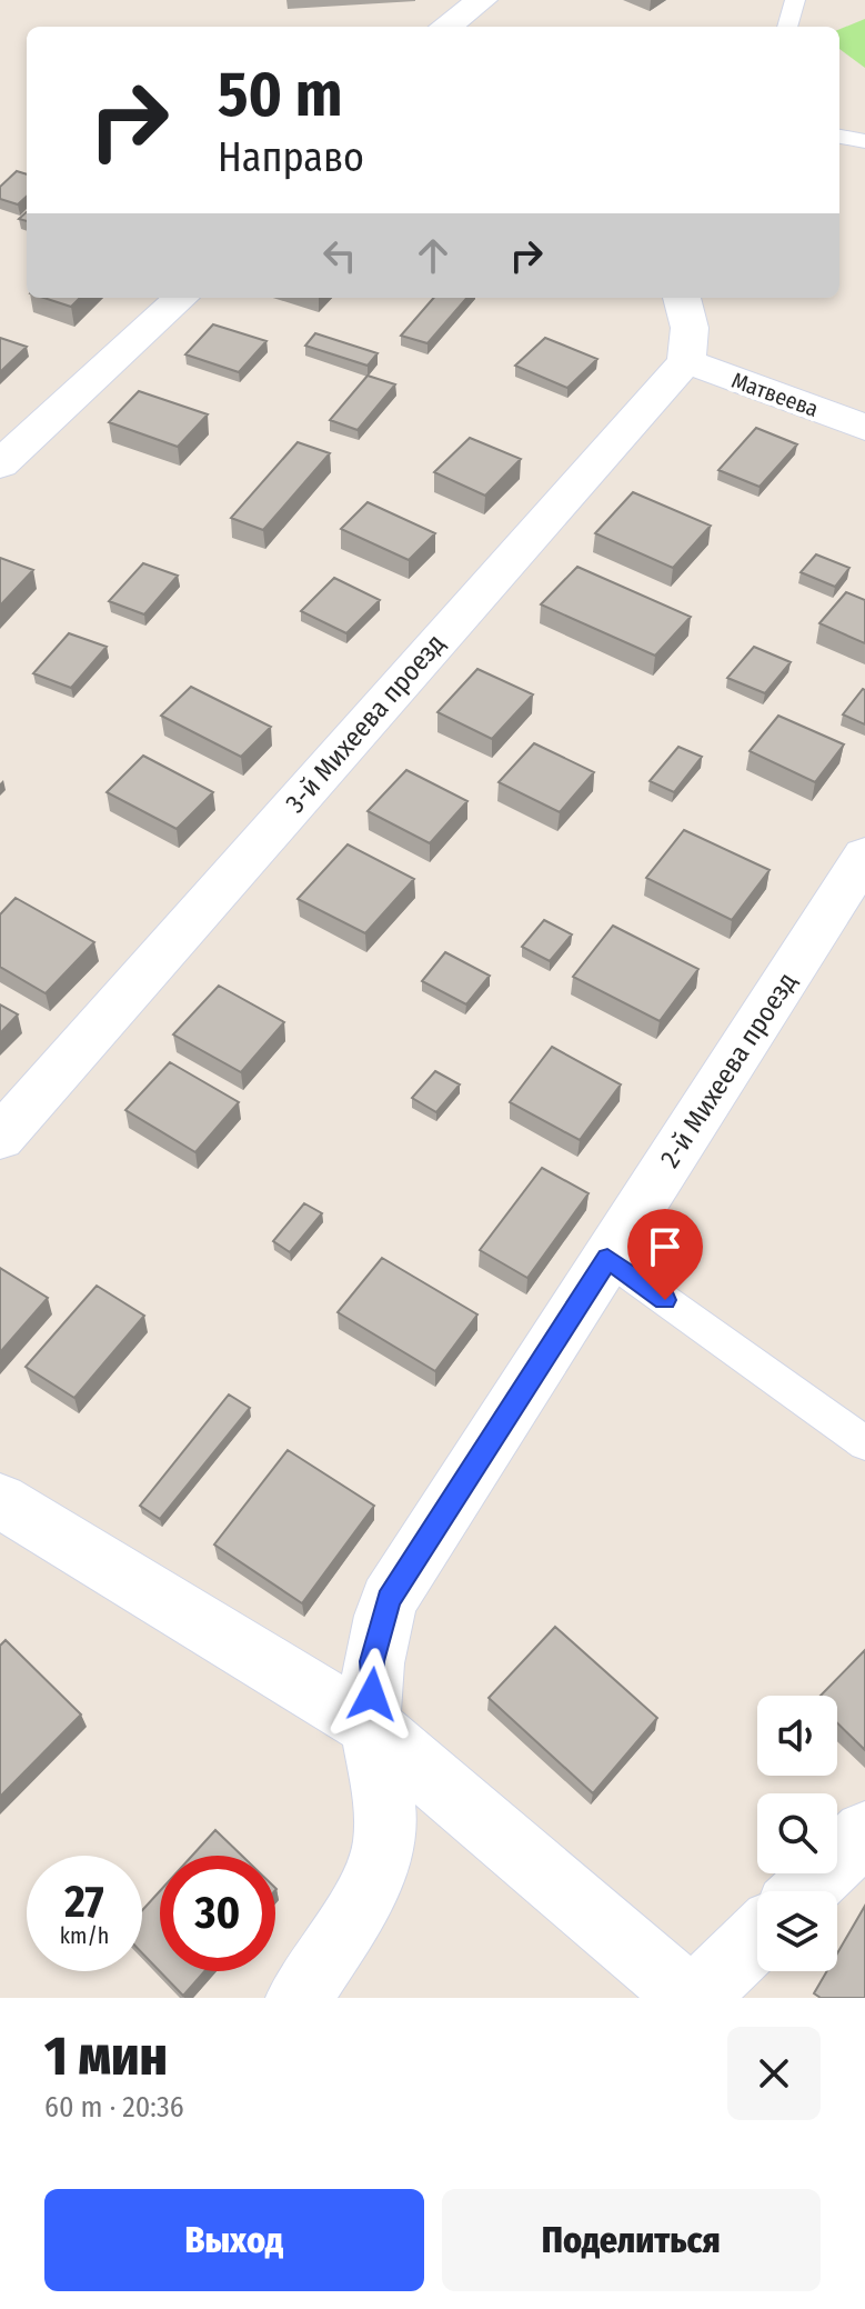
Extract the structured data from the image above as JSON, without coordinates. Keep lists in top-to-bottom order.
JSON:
{
  "streets": {
    "street": ["Матвеева", "3-й Михеева проезд", "2-й Михеева проезд"]
  },
  "crossings": [
    ["Матвеева", "3-й Михеева проезд"]
  ],
  "page": {
    "turn": ["50 m", "Направо"],
    "speed": "27 km/h",
    "limit": "30",
    "heading": ["1 мин", "60 m · 20:36"],
    "buttons": ["Выход", "Поделиться"]
  }
}
